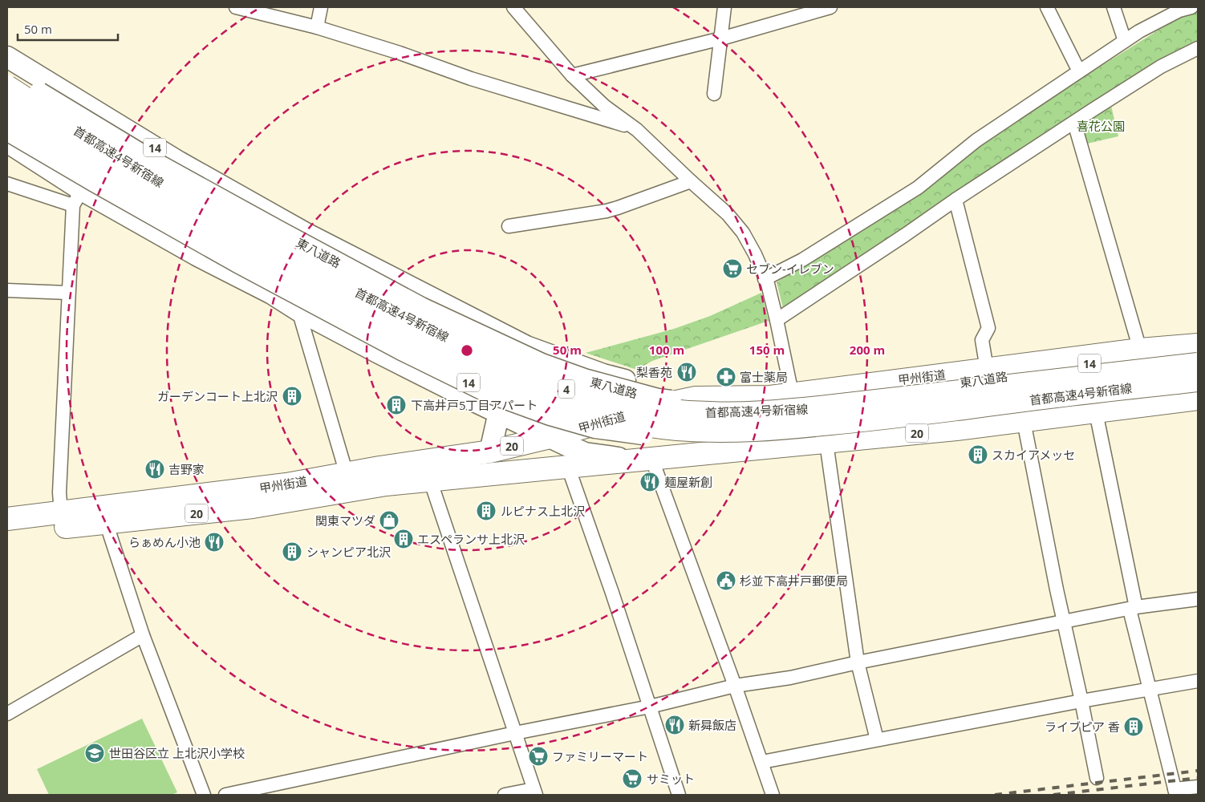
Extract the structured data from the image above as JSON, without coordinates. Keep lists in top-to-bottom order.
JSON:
{
  "streets": {
    "highway": [
      "首都高速4号新宿線",
      "甲州街道",
      "4",
      "20"
    ],
    "main road": ["14", "東八道路"]
  },
  "crossings": [
    ["14", "甲州街道"],
    ["東八道路", "甲州街道"]
  ],
  "parks": ["喜花公園"],
  "places": {
    "supermarket": ["セブン-イレブン", "ファミリーマート", "サミット"],
    "restaurant": [
      "梨香苑",
      "吉野家",
      "麺屋新創",
      "らぁめん小池",
      "新曻飯店"
    ],
    "pharmacy": ["富士薬局"],
    "building": [
      "ガーデンコート上北沢",
      "下高井戸5丁目アパート",
      "スカイアメッセ",
      "ルピナス上北沢",
      "エスペランサ上北沢",
      "シャンピア北沢",
      "ライブピア 香"
    ],
    "shop": ["関東マツダ"],
    "public building": ["杉並下高井戸郵便局"],
    "school or university": ["世田谷区立 上北沢小学校"]
  },
  "scale_bar": "50 m",
  "rings": [
    "50 m",
    "100 m",
    "150 m",
    "200 m"
  ]
}
